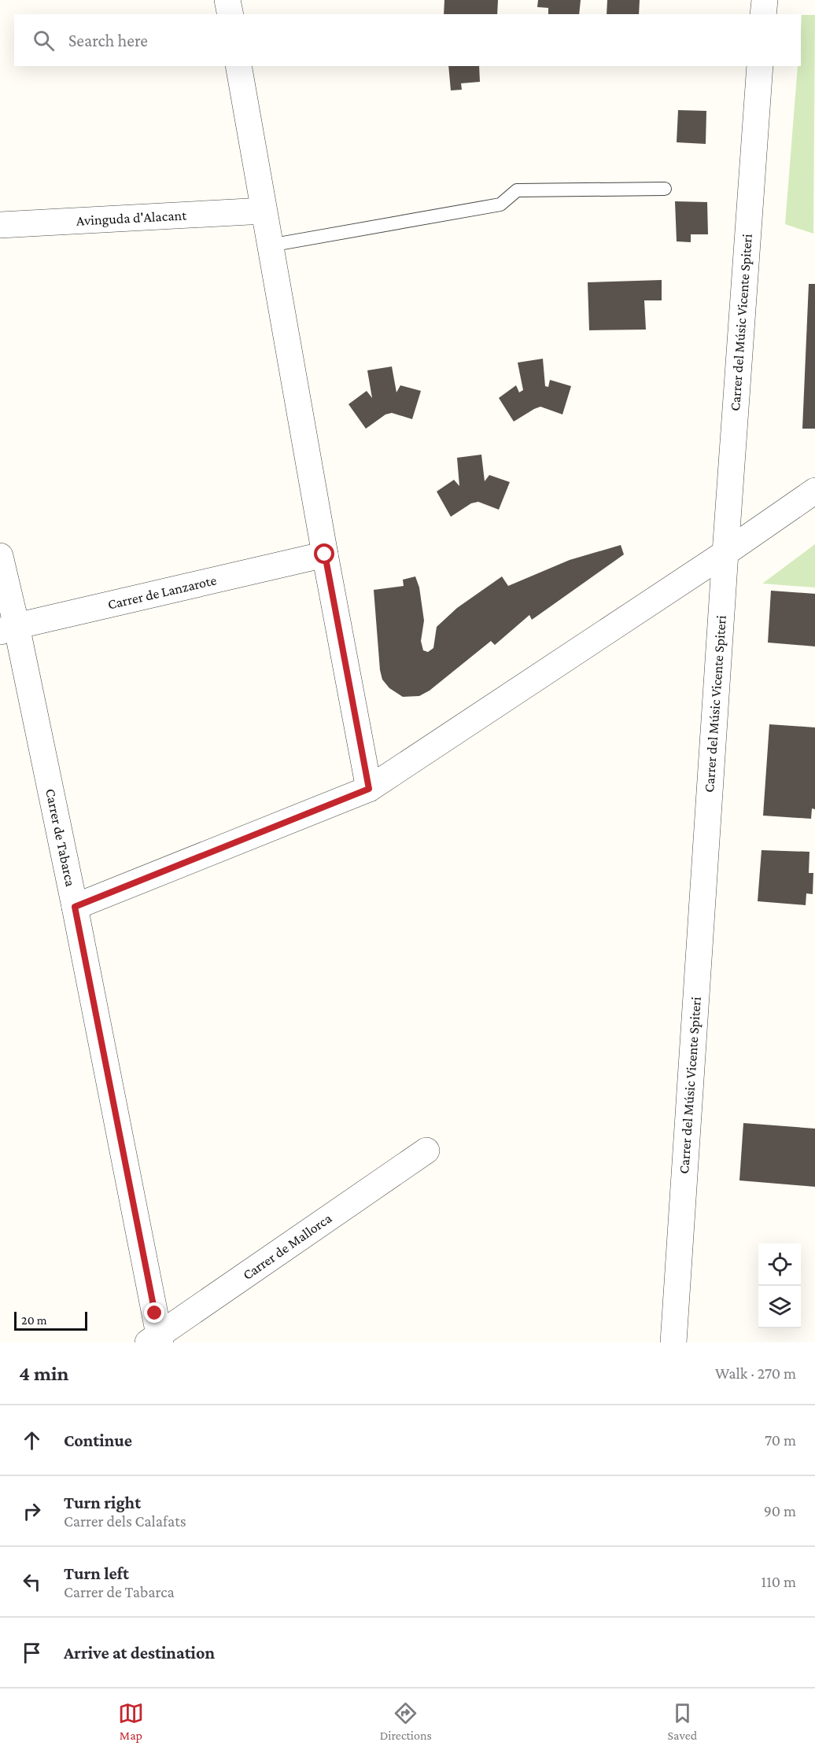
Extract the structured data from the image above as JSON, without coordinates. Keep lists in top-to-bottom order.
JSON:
{
  "streets": {
    "street": [
      "Avinguda d'Alacant",
      "Carrer del Músic Vicente Spiteri",
      "Carrer de Lanzarote",
      "Carrer de Tabarca",
      "Carrer de Mallorca"
    ]
  },
  "crossings": [
    ["Carrer de Lanzarote", "Carrer de Tabarca"],
    ["Carrer de Tabarca", "Carrer de Mallorca"]
  ],
  "scale_bar": "20 m",
  "page": {
    "search": "Search here",
    "scale": "20 m",
    "heading": ["4 min", "Walk · 270 m"],
    "list": [
      ["Continue", "70 m"],
      ["Turn right", "Carrer dels Calafats", "90 m"],
      ["Turn left", "Carrer de Tabarca", "110 m"],
      "Arrive at destination"
    ],
    "nav": ["Map", "Directions", "Saved"]
  }
}
